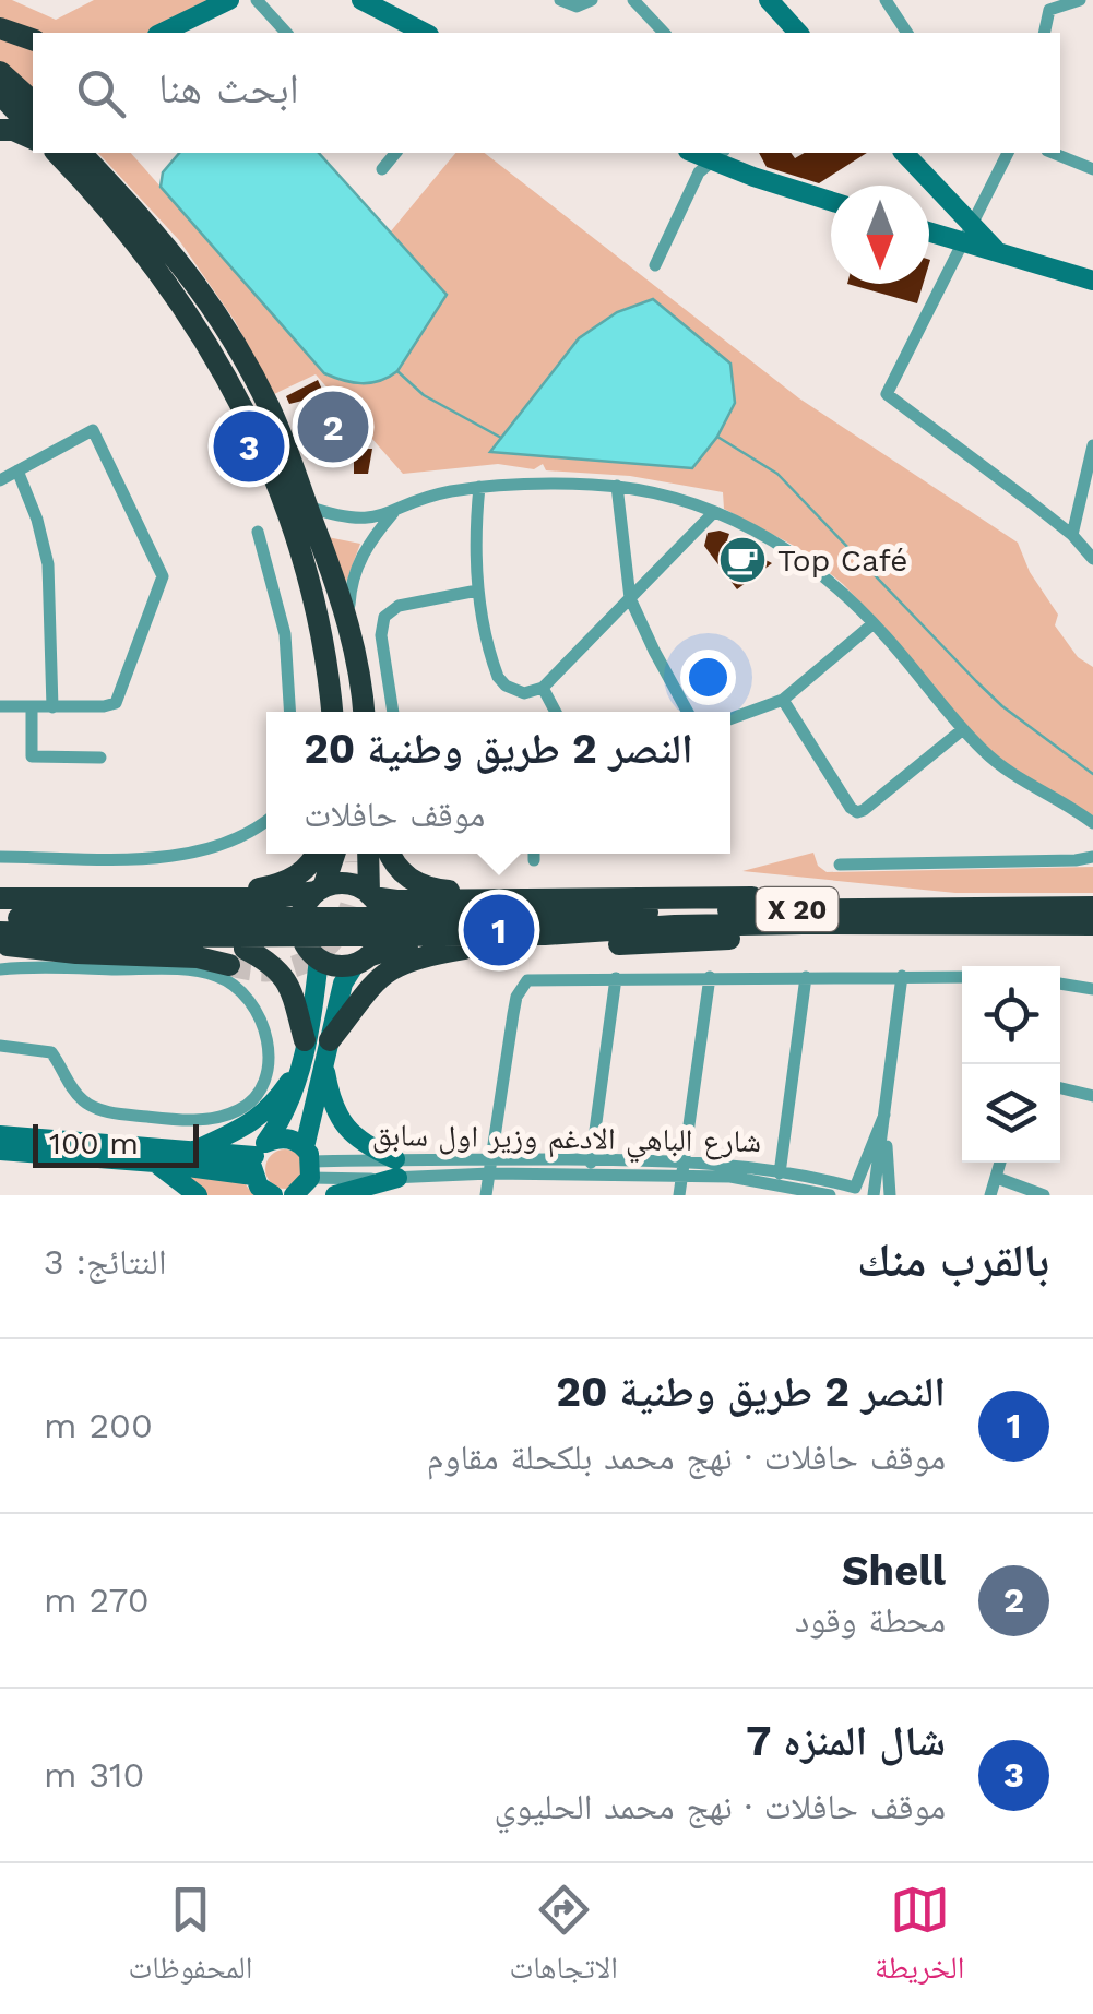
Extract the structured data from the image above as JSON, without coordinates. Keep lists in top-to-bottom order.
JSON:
{
  "streets": {
    "highway": ["X 20"],
    "street": ["شارع الباهي الادغم وزير اول سابق"]
  },
  "places": {
    "cafe": ["Top Café"]
  },
  "scale_bar": "100 m",
  "north": "bottom",
  "page": {
    "search": "ابحث هنا",
    "pins": ["2", "3", "1"],
    "popup": ["النصر 2 طريق وطنية 20", "موقف حافلات"],
    "scale": "100 m",
    "heading": ["بالقرب منك", "النتائج: 3"],
    "list": [
      {
        "mark": "1",
        "name": "النصر 2 طريق وطنية 20",
        "note": "موقف حافلات · نهج محمد بلكحلة مقاوم",
        "value": "200 m"
      },
      {
        "mark": "2",
        "name": "Shell",
        "note": "محطة وقود",
        "value": "270 m"
      },
      {
        "mark": "3",
        "name": "شال المنزه 7",
        "note": "موقف حافلات · نهج محمد الحليوي",
        "value": "310 m"
      }
    ],
    "nav": ["الخريطة", "الاتجاهات", "المحفوظات"]
  }
}
